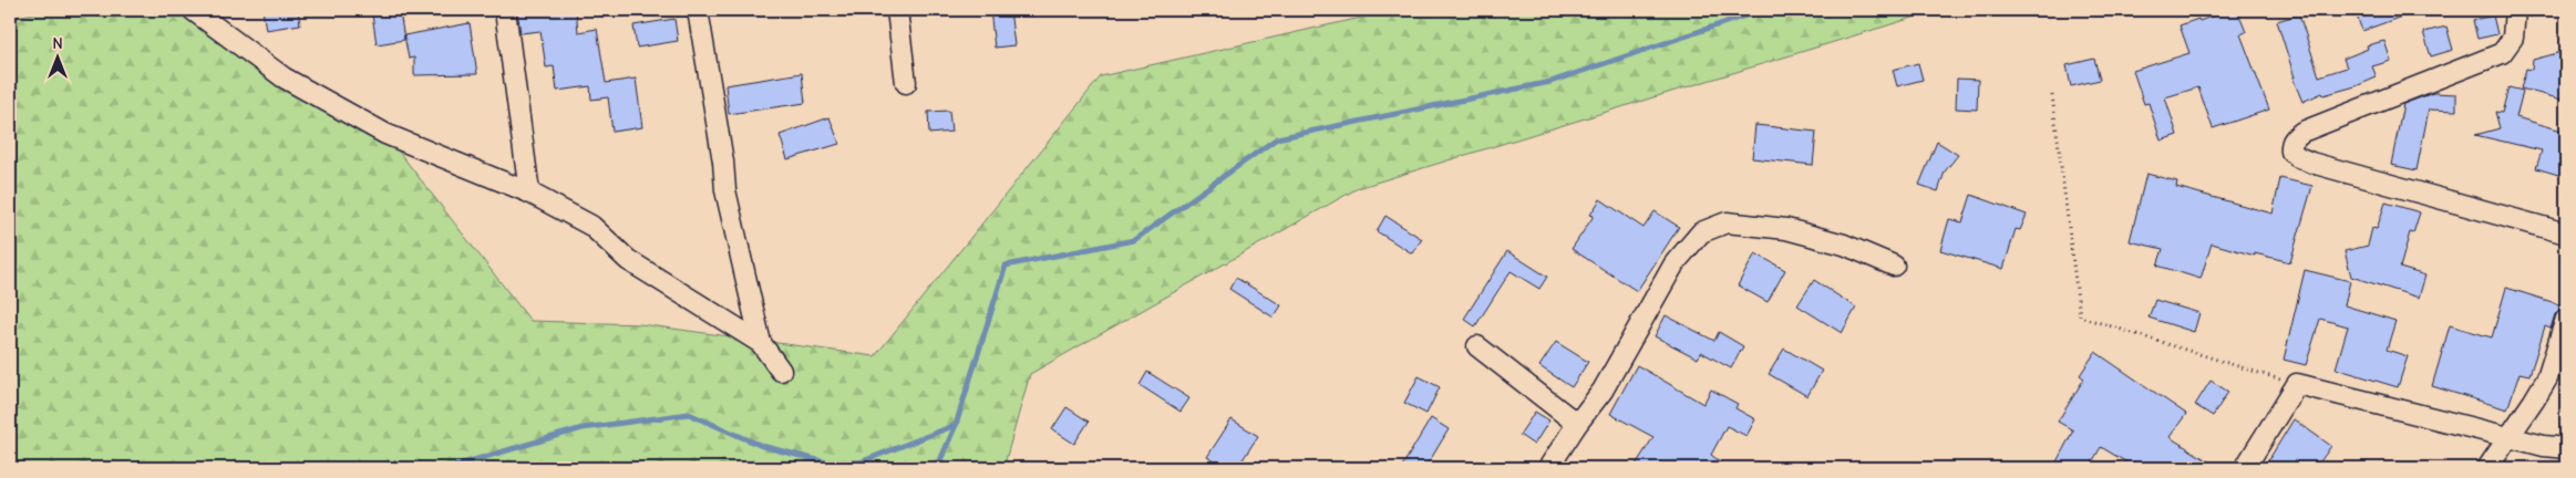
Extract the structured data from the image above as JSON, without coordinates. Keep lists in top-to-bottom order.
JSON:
{
  "north": "top"
}
